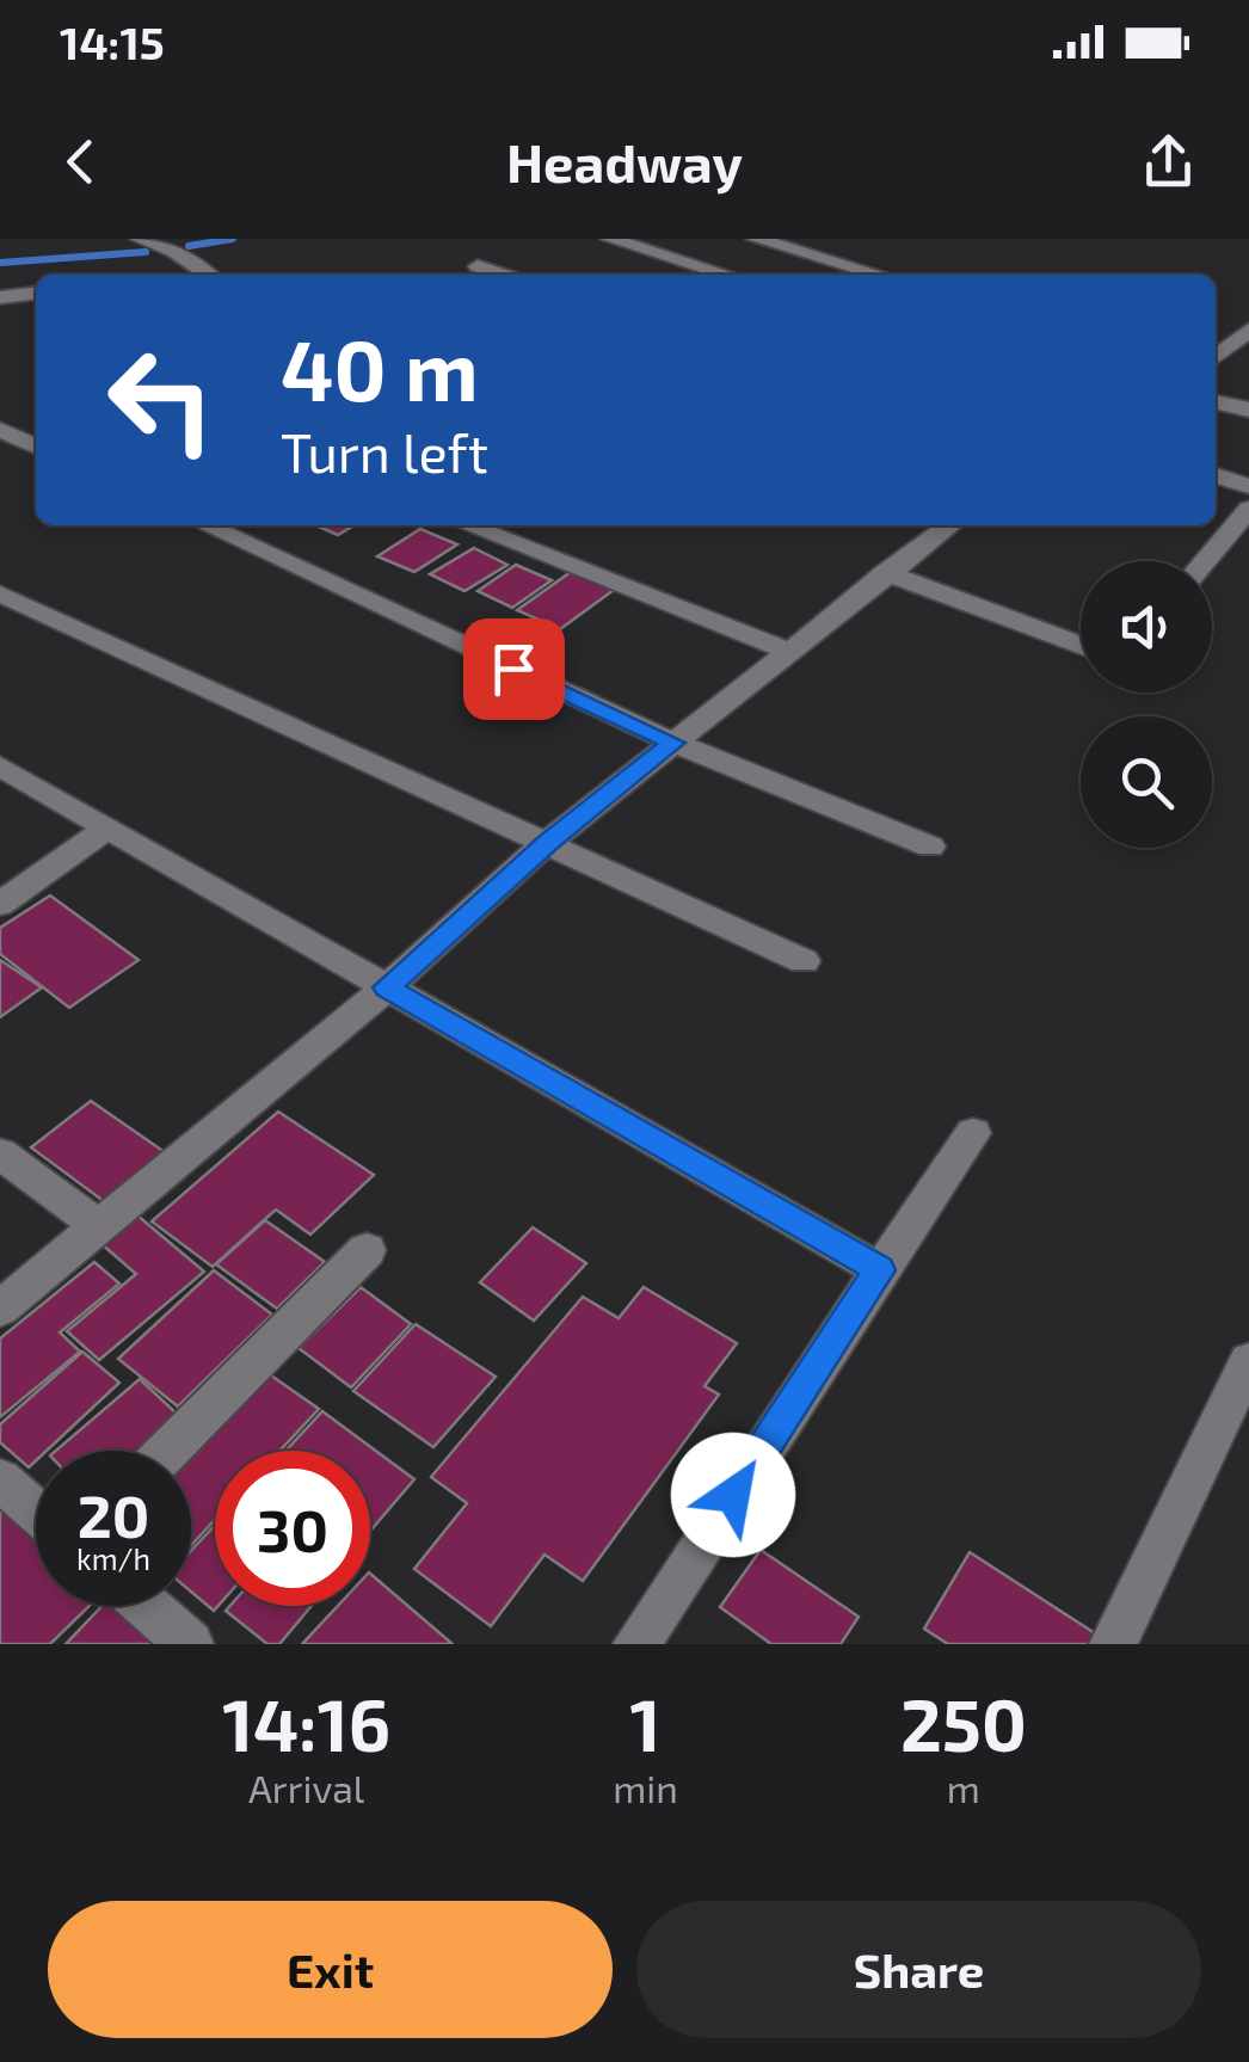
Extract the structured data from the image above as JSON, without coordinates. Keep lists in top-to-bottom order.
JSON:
{
  "page": {
    "status": "14:15",
    "header": "Headway",
    "turn": ["40 m", "Turn left"],
    "speed": "20 km/h",
    "limit": "30",
    "eta": [
      "14:16",
      "Arrival",
      "1",
      "min",
      "250",
      "m"
    ],
    "buttons": ["Exit", "Share"]
  }
}
